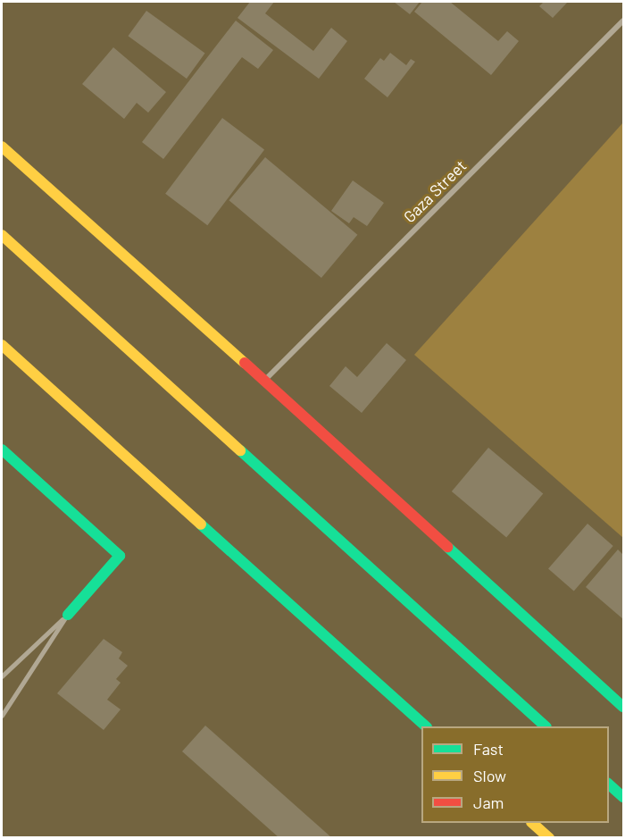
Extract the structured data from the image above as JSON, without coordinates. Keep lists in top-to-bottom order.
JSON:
{
  "streets": {
    "street": ["Gaza Street"]
  },
  "legend": ["Fast", "Slow", "Jam"]
}
